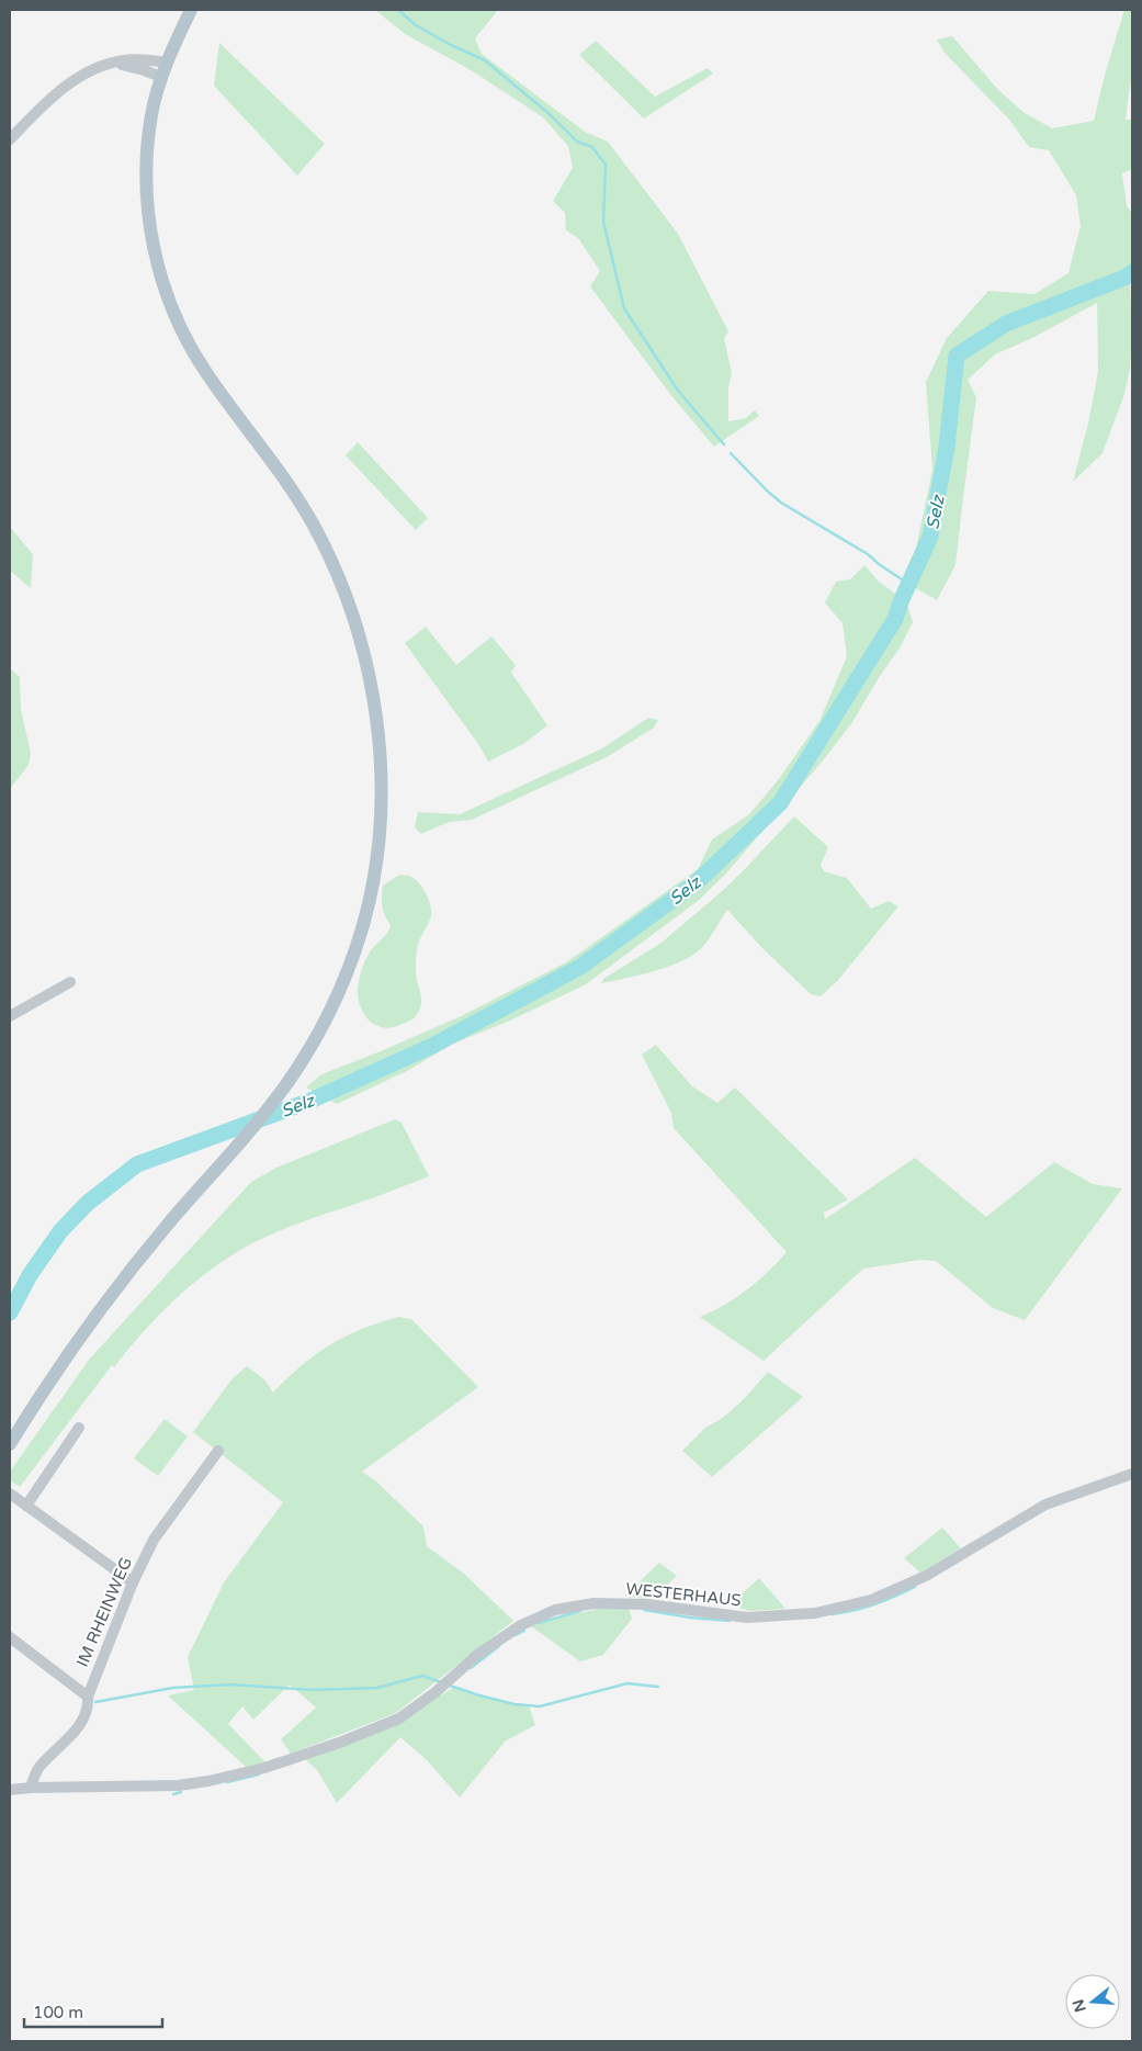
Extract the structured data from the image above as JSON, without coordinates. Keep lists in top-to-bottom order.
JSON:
{
  "streets": {
    "street": ["WESTERHAUS", "IM RHEINWEG"]
  },
  "crossings": [
    ["WESTERHAUS", "IM RHEINWEG"]
  ],
  "water": ["Selz"],
  "scale_bar": "100 m",
  "north": "left"
}
